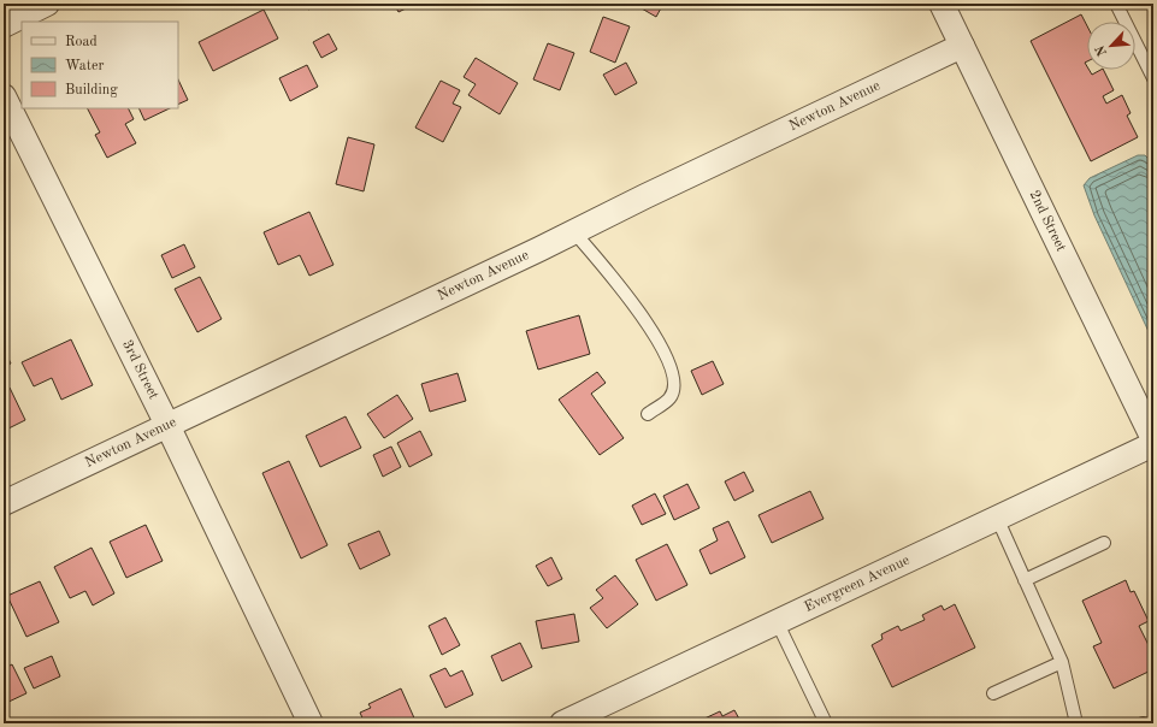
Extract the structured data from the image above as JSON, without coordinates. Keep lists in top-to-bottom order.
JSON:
{
  "streets": {
    "street": [
      "Newton Avenue",
      "2nd Street",
      "3rd Street",
      "Evergreen Avenue"
    ]
  },
  "crossings": [
    ["Newton Avenue", "2nd Street"],
    ["Newton Avenue", "3rd Street"]
  ],
  "legend": ["Road", "Water", "Building"],
  "north": "bottom left"
}
